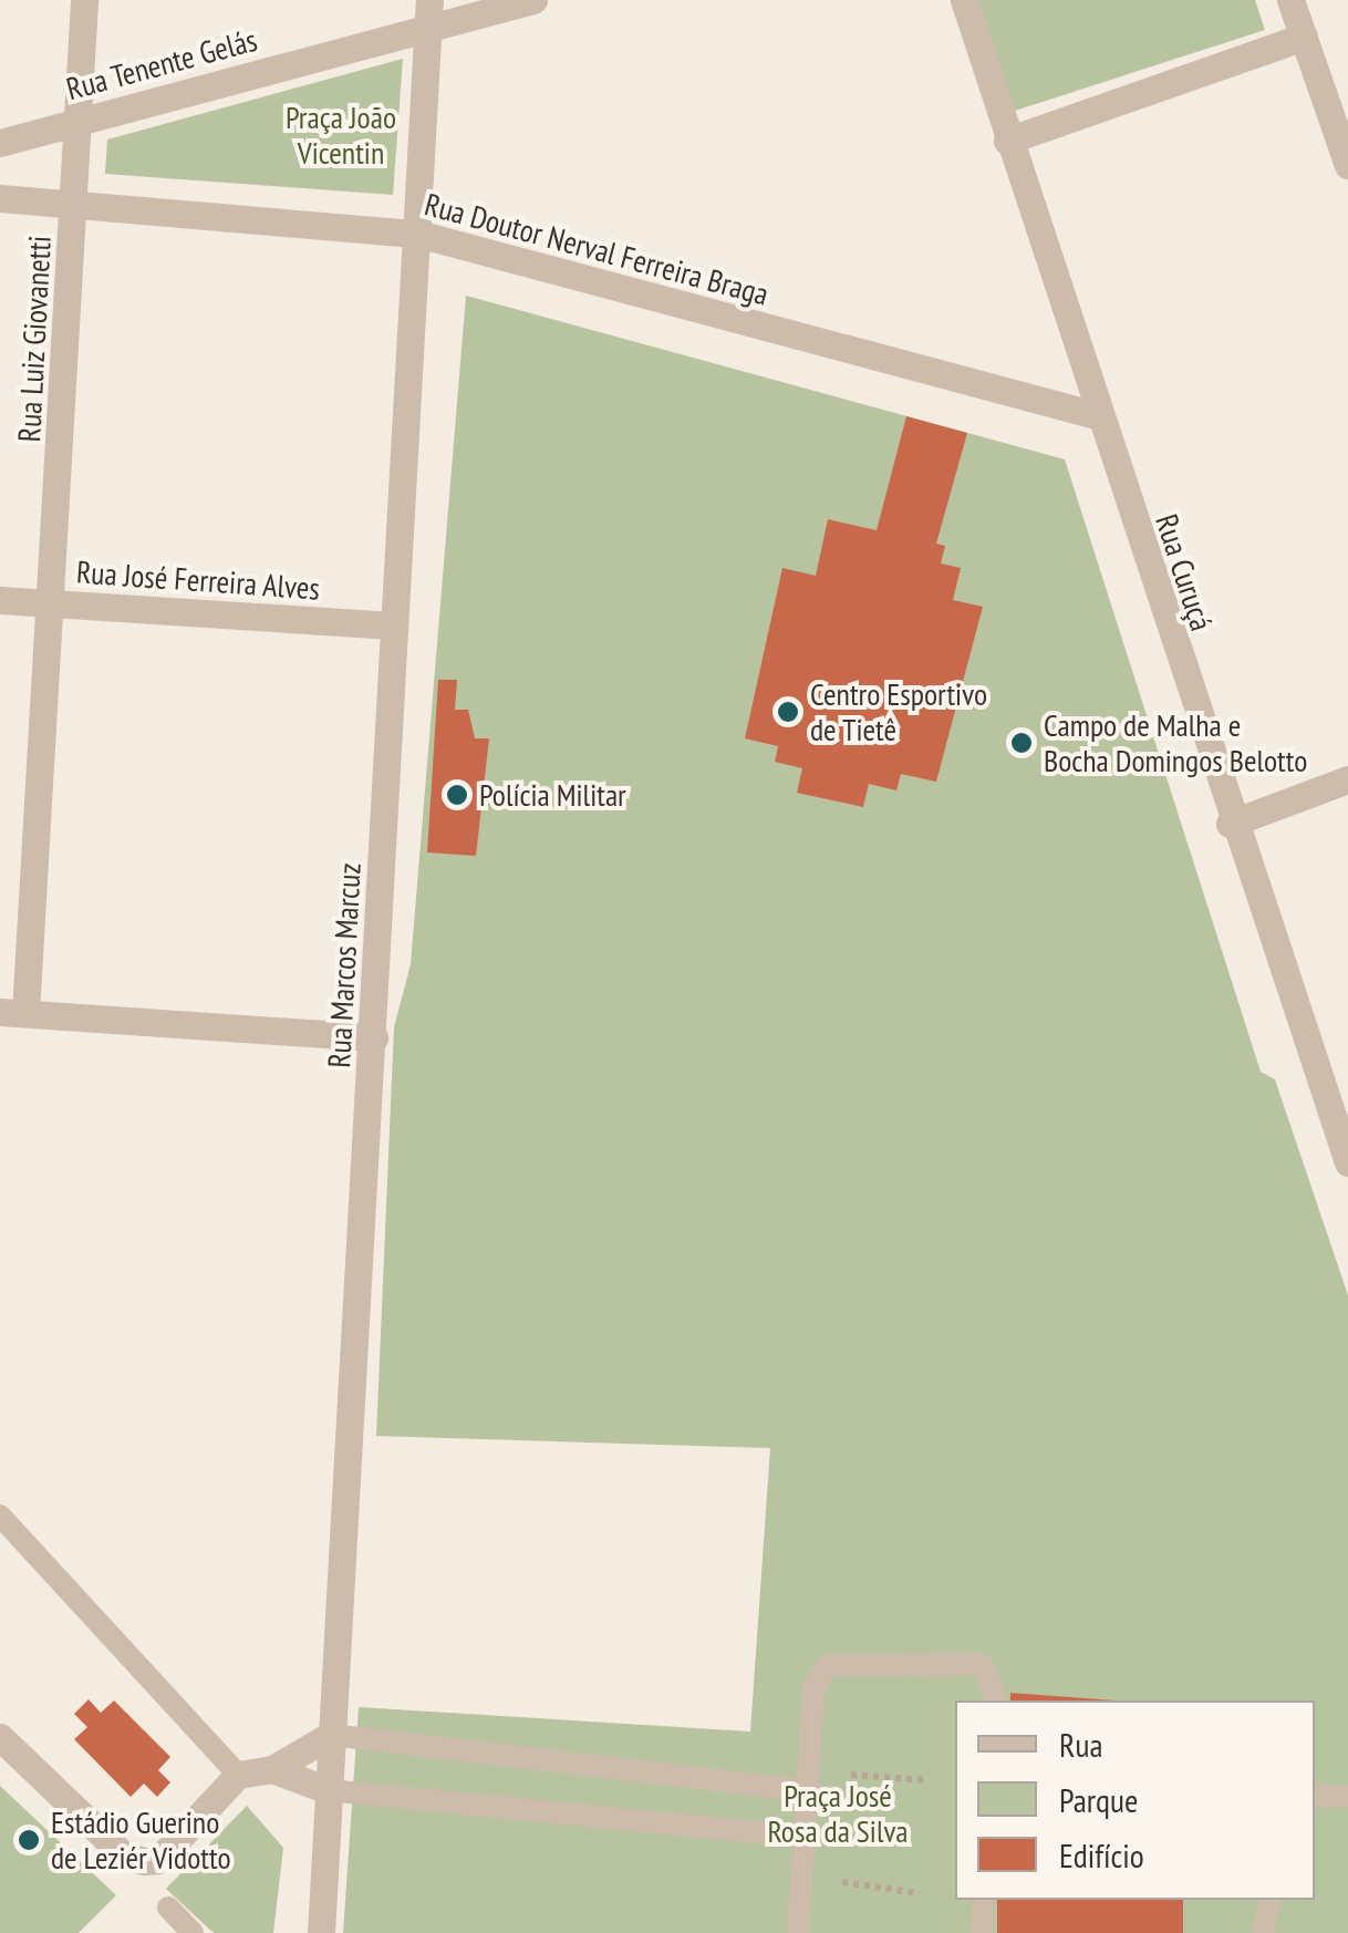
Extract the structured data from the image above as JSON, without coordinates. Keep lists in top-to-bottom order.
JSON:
{
  "streets": {
    "street": [
      "Rua Tenente Gelás",
      "Rua Doutor Nerval Ferreira Braga",
      "Rua Luiz Giovanetti",
      "Rua Curuçá",
      "Rua José Ferreira Alves",
      "Rua Marcos Marcuz"
    ]
  },
  "crossings": [
    ["Rua Tenente Gelás", "Rua Luiz Giovanetti"],
    ["Rua Tenente Gelás", "Rua Marcos Marcuz"],
    ["Rua Doutor Nerval Ferreira Braga", "Rua Luiz Giovanetti"],
    ["Rua Doutor Nerval Ferreira Braga", "Rua Curuçá"],
    ["Rua Doutor Nerval Ferreira Braga", "Rua Marcos Marcuz"],
    ["Rua Luiz Giovanetti", "Rua José Ferreira Alves"],
    ["Rua José Ferreira Alves", "Rua Marcos Marcuz"]
  ],
  "parks": ["Praça João Vicentin", "Praça José Rosa da Silva"],
  "places": [
    "Centro Esportivo de Tietê",
    "Campo de Malha e Bocha Domingos Belotto",
    "Polícia Militar",
    "Estádio Guerino de Leziér Vidotto"
  ],
  "legend": ["Rua", "Parque", "Edifício"]
}
